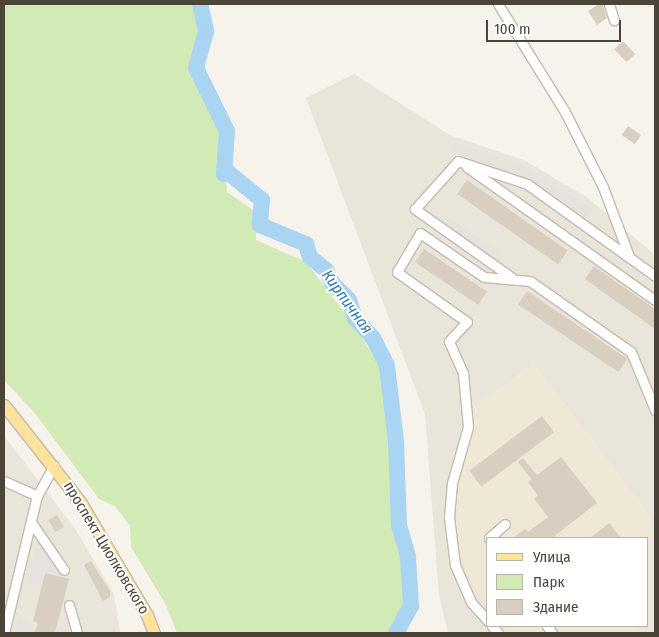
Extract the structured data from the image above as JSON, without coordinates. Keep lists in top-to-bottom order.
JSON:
{
  "streets": {
    "main road": ["проспект Циолковского"]
  },
  "water": ["Кирпичная"],
  "legend": ["Улица", "Парк", "Здание"],
  "scale_bar": "100 m"
}
